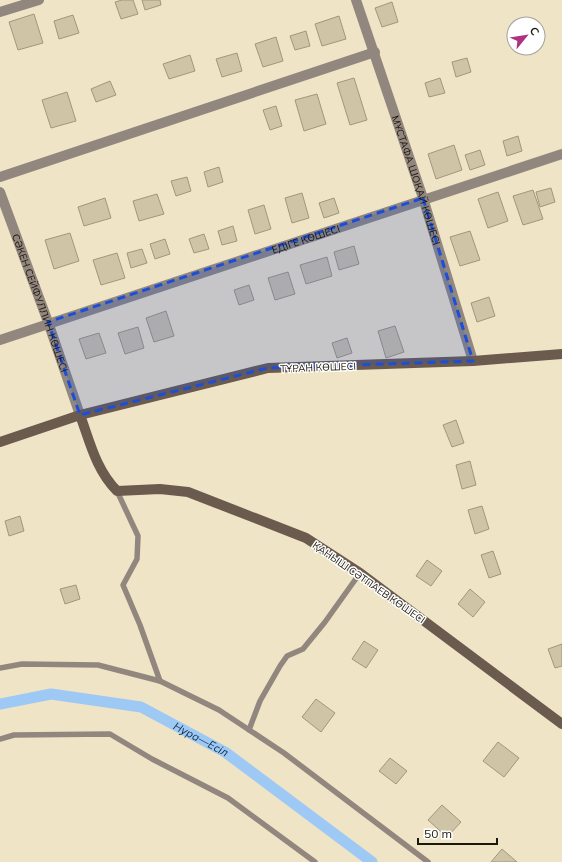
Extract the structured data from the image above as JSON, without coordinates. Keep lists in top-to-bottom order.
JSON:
{
  "streets": {
    "street": [
      "МҰСТАФА ШОҚАЙ КӨШЕСІ",
      "ЕДІГЕ КӨШЕСІ",
      "СӘКЕН СЕЙФУЛЛИН КӨШЕСІ",
      "ТҰРАН КӨШЕСІ",
      "ҚАНЫШ СӘТПАЕВ КӨШЕСІ"
    ]
  },
  "crossings": [
    ["МҰСТАФА ШОҚАЙ КӨШЕСІ", "ЕДІГЕ КӨШЕСІ"],
    ["МҰСТАФА ШОҚАЙ КӨШЕСІ", "ТҰРАН КӨШЕСІ"],
    ["ЕДІГЕ КӨШЕСІ", "СӘКЕН СЕЙФУЛЛИН КӨШЕСІ"],
    ["СӘКЕН СЕЙФУЛЛИН КӨШЕСІ", "ТҰРАН КӨШЕСІ"]
  ],
  "water": ["Нура—Есіл"],
  "scale_bar": "50 m",
  "north": "top right"
}
